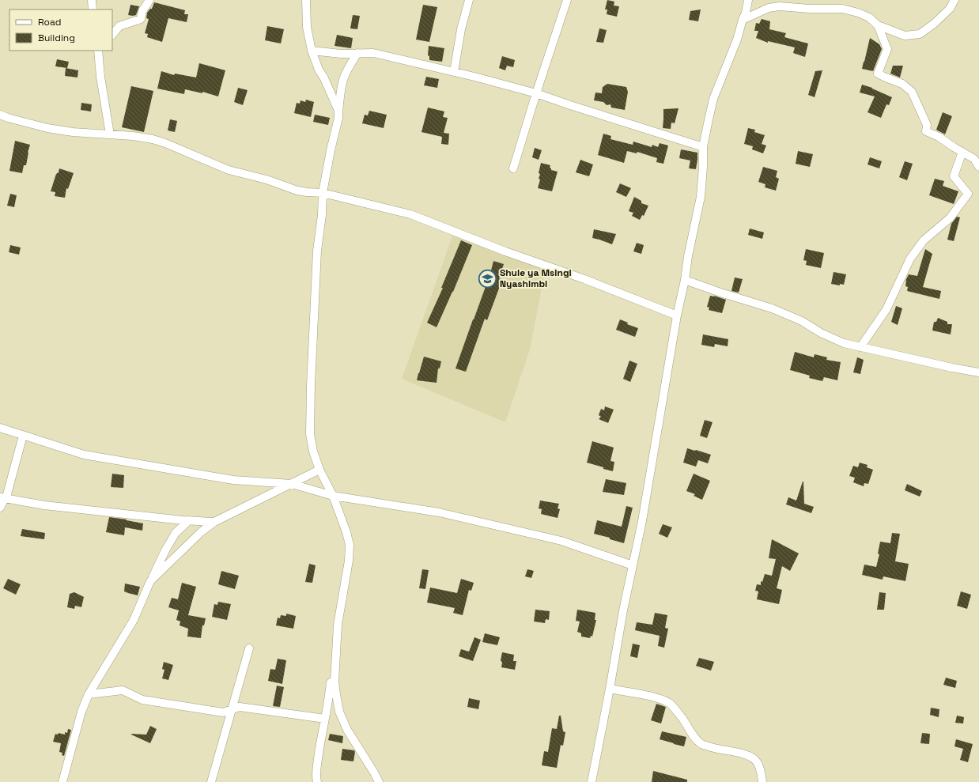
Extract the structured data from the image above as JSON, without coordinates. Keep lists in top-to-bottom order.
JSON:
{
  "places": {
    "school or university": ["Shule ya Msingi Nyashimbi"]
  },
  "legend": ["Road", "Building"]
}
